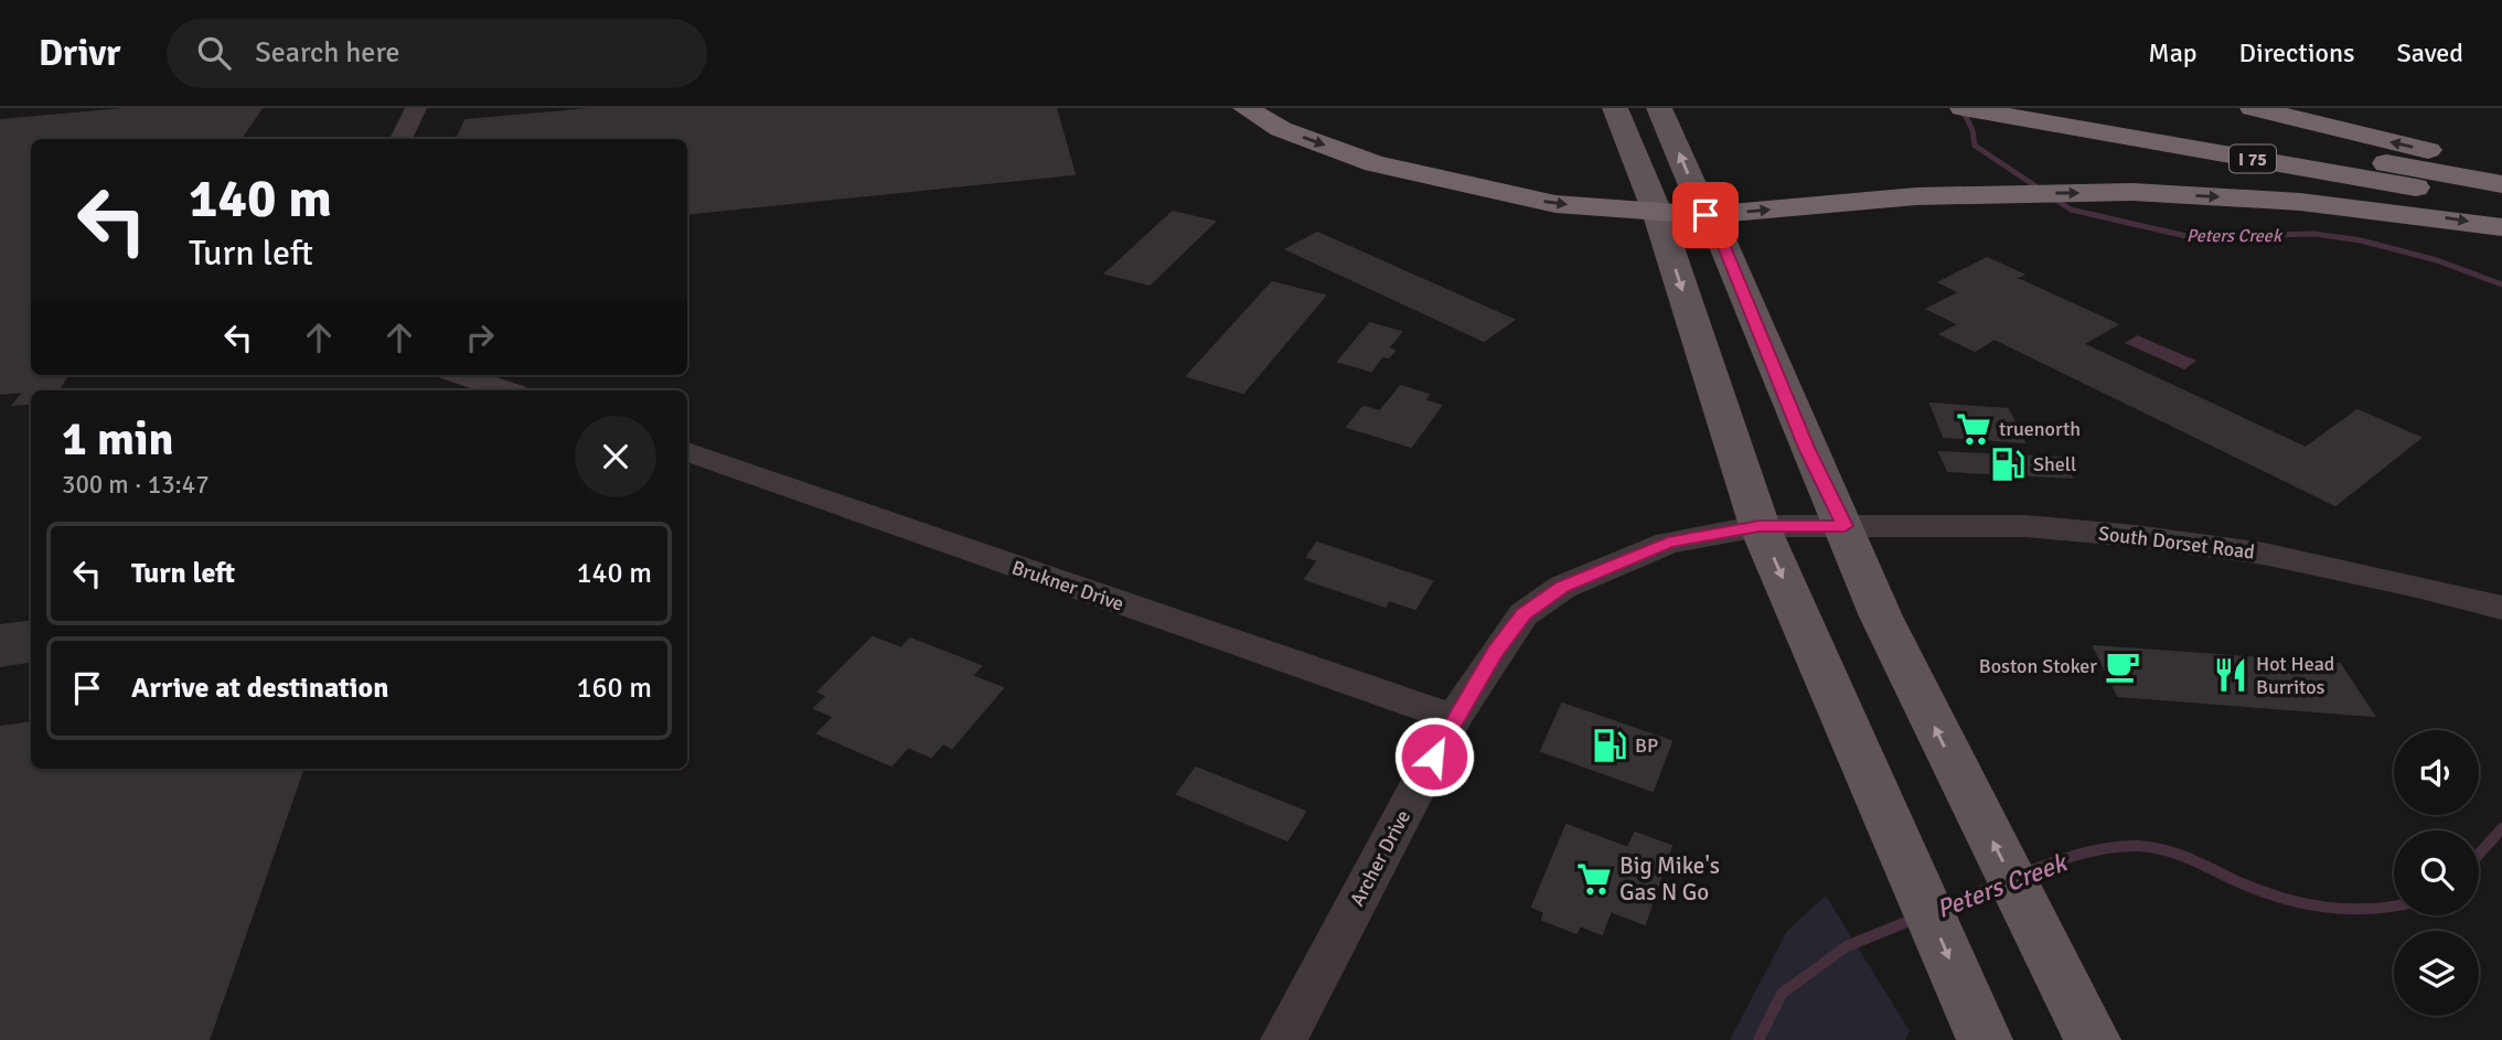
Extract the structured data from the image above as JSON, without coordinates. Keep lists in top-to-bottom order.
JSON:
{
  "streets": {
    "highway": ["I 75"],
    "street": ["South Dorset Road", "Brukner Drive", "Archer Drive"]
  },
  "crossings": [
    ["South Dorset Road", "Archer Drive"],
    ["Brukner Drive", "Archer Drive"]
  ],
  "water": ["Peters Creek"],
  "places": {
    "supermarket": ["truenorth", "Big Mike's Gas N Go"],
    "fuel station": ["Shell", "BP"],
    "cafe": ["Boston Stoker"],
    "restaurant": ["Hot Head Burritos"]
  },
  "page": {
    "header": "Drivr",
    "search": "Search here",
    "nav": ["Map", "Directions", "Saved"],
    "turn": ["140 m", "Turn left"],
    "heading": ["1 min", "300 m · 13:47"],
    "list": [
      {
        "name": "Turn left",
        "value": "140 m"
      },
      {
        "name": "Arrive at destination",
        "value": "160 m"
      }
    ]
  }
}
